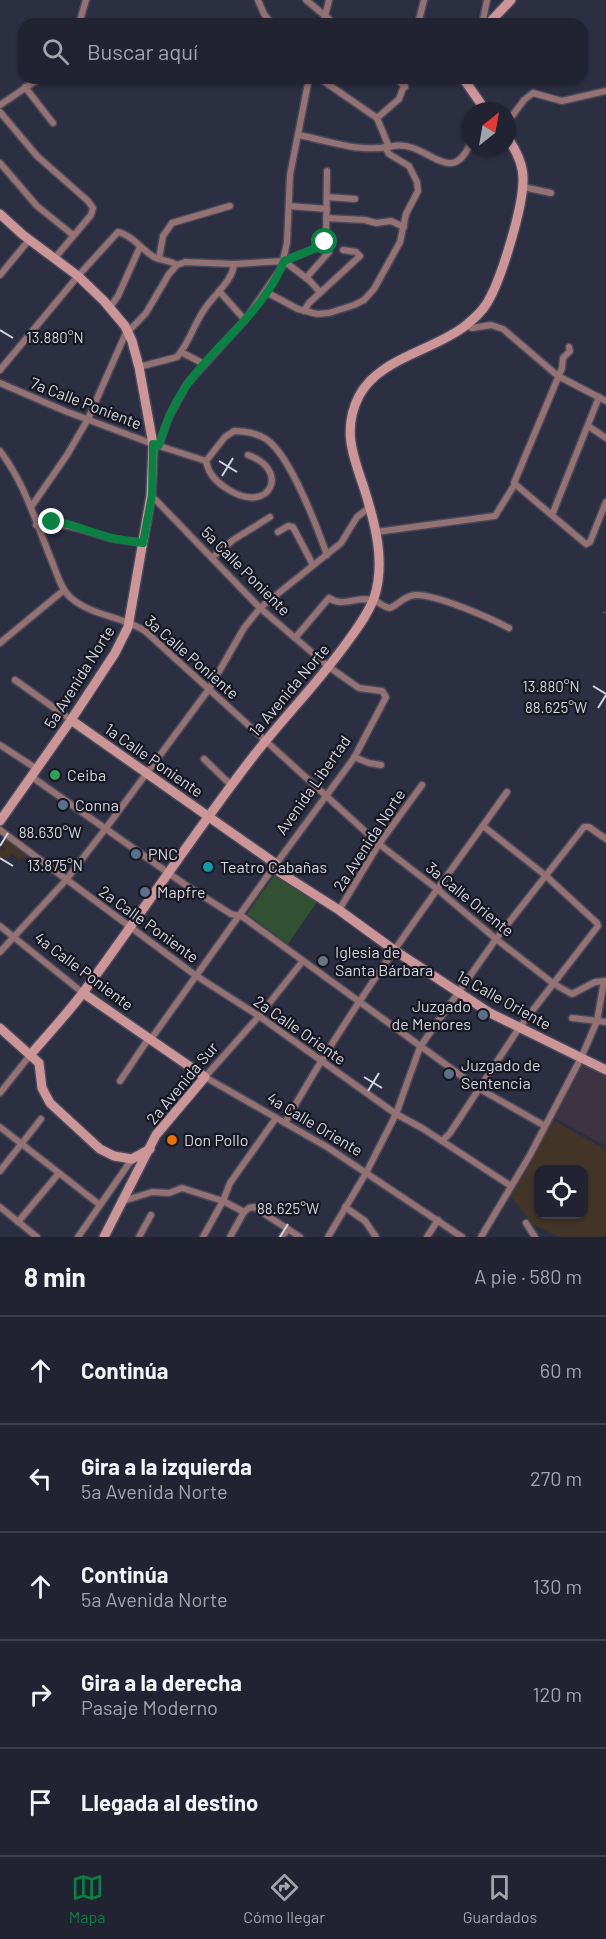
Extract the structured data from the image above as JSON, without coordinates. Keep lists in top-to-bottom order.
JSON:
{
  "streets": {
    "street": [
      "7a Calle Poniente",
      "5a Calle Poniente",
      "3a Calle Poniente",
      "5a Avenida Norte",
      "1a Avenida Norte",
      "1a Calle Poniente",
      "Avenida Libertad",
      "2a Avenida Norte",
      "3a Calle Oriente",
      "2a Calle Poniente",
      "4a Calle Poniente",
      "1a Calle Oriente",
      "2a Calle Oriente",
      "2a Avenida Sur",
      "4a Calle Oriente"
    ]
  },
  "crossings": [
    ["7a Calle Poniente", "5a Avenida Norte"],
    ["5a Calle Poniente", "5a Avenida Norte"],
    ["5a Calle Poniente", "1a Avenida Norte"],
    ["5a Calle Poniente", "Avenida Libertad"],
    ["3a Calle Poniente", "5a Avenida Norte"],
    ["3a Calle Poniente", "1a Avenida Norte"],
    ["3a Calle Poniente", "Avenida Libertad"],
    ["3a Calle Poniente", "3a Calle Oriente"],
    ["5a Avenida Norte", "1a Calle Poniente"],
    ["1a Avenida Norte", "1a Calle Poniente"],
    ["1a Avenida Norte", "2a Calle Poniente"],
    ["1a Avenida Norte", "4a Calle Poniente"],
    ["1a Calle Poniente", "Avenida Libertad"],
    ["1a Calle Poniente", "1a Calle Oriente"],
    ["Avenida Libertad", "3a Calle Oriente"],
    ["Avenida Libertad", "2a Calle Poniente"],
    ["Avenida Libertad", "4a Calle Poniente"],
    ["Avenida Libertad", "1a Calle Oriente"],
    ["Avenida Libertad", "2a Calle Oriente"],
    ["Avenida Libertad", "4a Calle Oriente"],
    ["2a Avenida Norte", "3a Calle Oriente"],
    ["2a Avenida Norte", "1a Calle Oriente"],
    ["2a Calle Poniente", "2a Calle Oriente"],
    ["4a Calle Poniente", "4a Calle Oriente"],
    ["2a Calle Oriente", "2a Avenida Sur"],
    ["2a Avenida Sur", "4a Calle Oriente"]
  ],
  "places": [
    "Ceiba",
    "Conna",
    "PNC",
    "Teatro Cabañas",
    "Mapfre",
    "Iglesia de Santa Bárbara",
    "Juzgado de Menores",
    "Juzgado de Sentencia",
    "Don Pollo"
  ],
  "north": "top right",
  "page": {
    "search": "Buscar aquí",
    "heading": ["8 min", "A pie · 580 m"],
    "list": [
      ["Continúa", "60 m"],
      ["Gira a la izquierda", "5a Avenida Norte", "270 m"],
      ["Continúa", "5a Avenida Norte", "130 m"],
      ["Gira a la derecha", "Pasaje Moderno", "120 m"],
      "Llegada al destino"
    ],
    "nav": ["Mapa", "Cómo llegar", "Guardados"]
  },
  "coordinates": [
    "13.880°N",
    "88.625°W",
    "88.630°W",
    "13.875°N"
  ]
}
